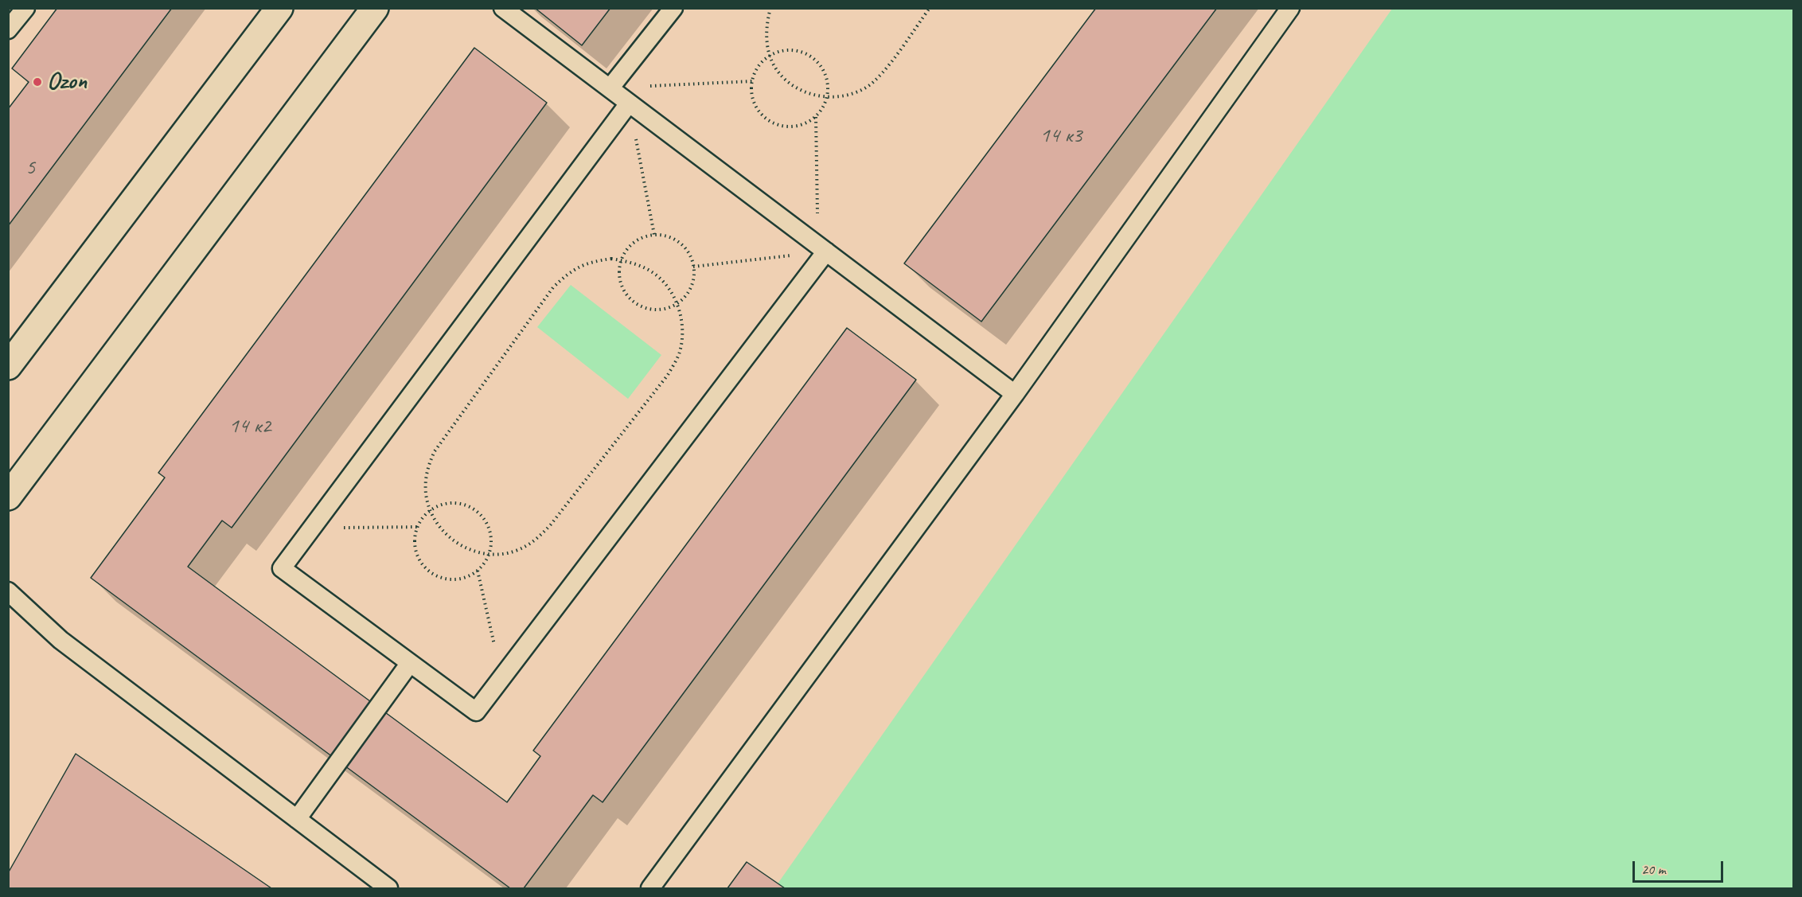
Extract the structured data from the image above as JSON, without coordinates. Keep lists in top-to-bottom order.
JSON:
{
  "places": ["Ozon"],
  "house_numbers": ["14 к3", "5", "14 к2"],
  "scale_bar": "20 m"
}
